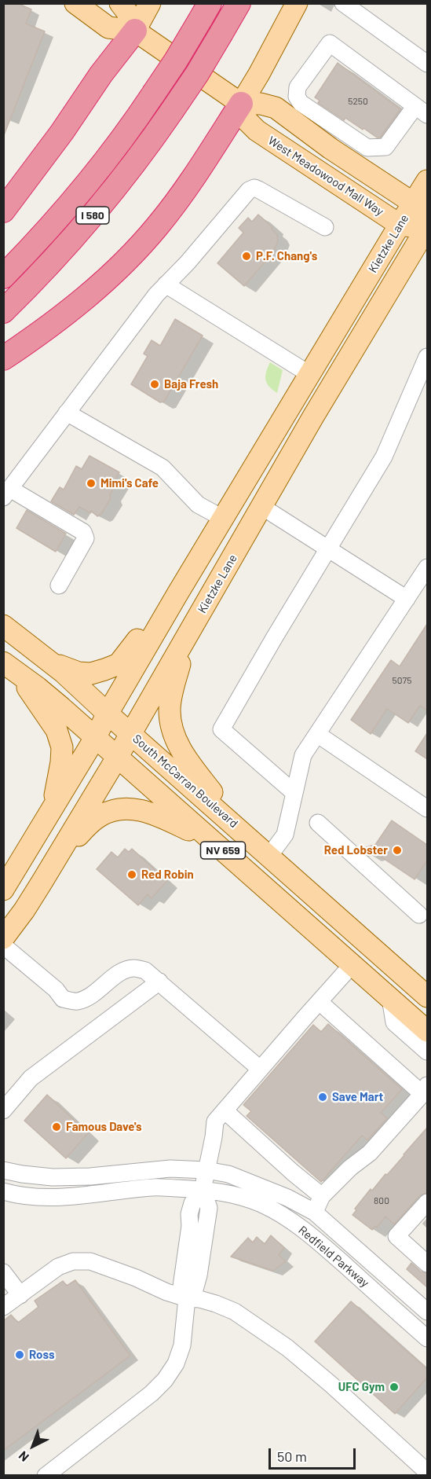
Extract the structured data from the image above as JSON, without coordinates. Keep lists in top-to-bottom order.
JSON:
{
  "streets": {
    "highway": ["I 580"],
    "main road": [
      "West Meadowood Mall Way",
      "Kietzke Lane",
      "South McCarran Boulevard",
      "NV 659"
    ],
    "street": ["Redfield Parkway"]
  },
  "crossings": [
    ["West Meadowood Mall Way", "Kietzke Lane"],
    ["Kietzke Lane", "South McCarran Boulevard"],
    ["Kietzke Lane", "NV 659"]
  ],
  "places": [
    "P.F. Chang's",
    "Baja Fresh",
    "Mimi's Cafe",
    "Red Lobster",
    "Red Robin",
    "Save Mart",
    "Famous Dave's",
    "Ross",
    "UFC Gym"
  ],
  "house_numbers": ["5250", "5075", "800"],
  "scale_bar": "50 m",
  "north": "bottom left"
}
